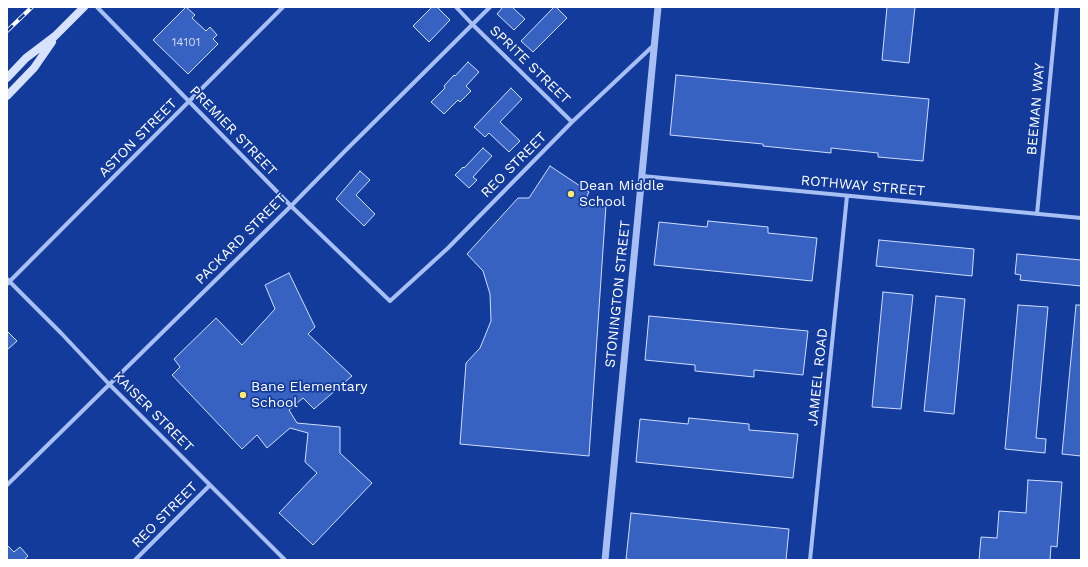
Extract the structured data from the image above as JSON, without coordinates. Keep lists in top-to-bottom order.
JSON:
{
  "streets": {
    "street": [
      "SPRITE STREET",
      "BEEMAN WAY",
      "PREMIER STREET",
      "ASTON STREET",
      "REO STREET",
      "ROTHWAY STREET",
      "PACKARD STREET",
      "STONINGTON STREET",
      "JAMEEL ROAD",
      "KAISER STREET"
    ]
  },
  "crossings": [
    ["SPRITE STREET", "REO STREET"],
    ["SPRITE STREET", "PACKARD STREET"],
    ["BEEMAN WAY", "ROTHWAY STREET"],
    ["PREMIER STREET", "ASTON STREET"],
    ["PREMIER STREET", "REO STREET"],
    ["PREMIER STREET", "PACKARD STREET"],
    ["ASTON STREET", "KAISER STREET"],
    ["REO STREET", "STONINGTON STREET"],
    ["REO STREET", "KAISER STREET"],
    ["ROTHWAY STREET", "STONINGTON STREET"],
    ["ROTHWAY STREET", "JAMEEL ROAD"],
    ["PACKARD STREET", "KAISER STREET"]
  ],
  "places": ["Dean Middle School", "Bane Elementary School"],
  "house_numbers": ["14101"]
}
